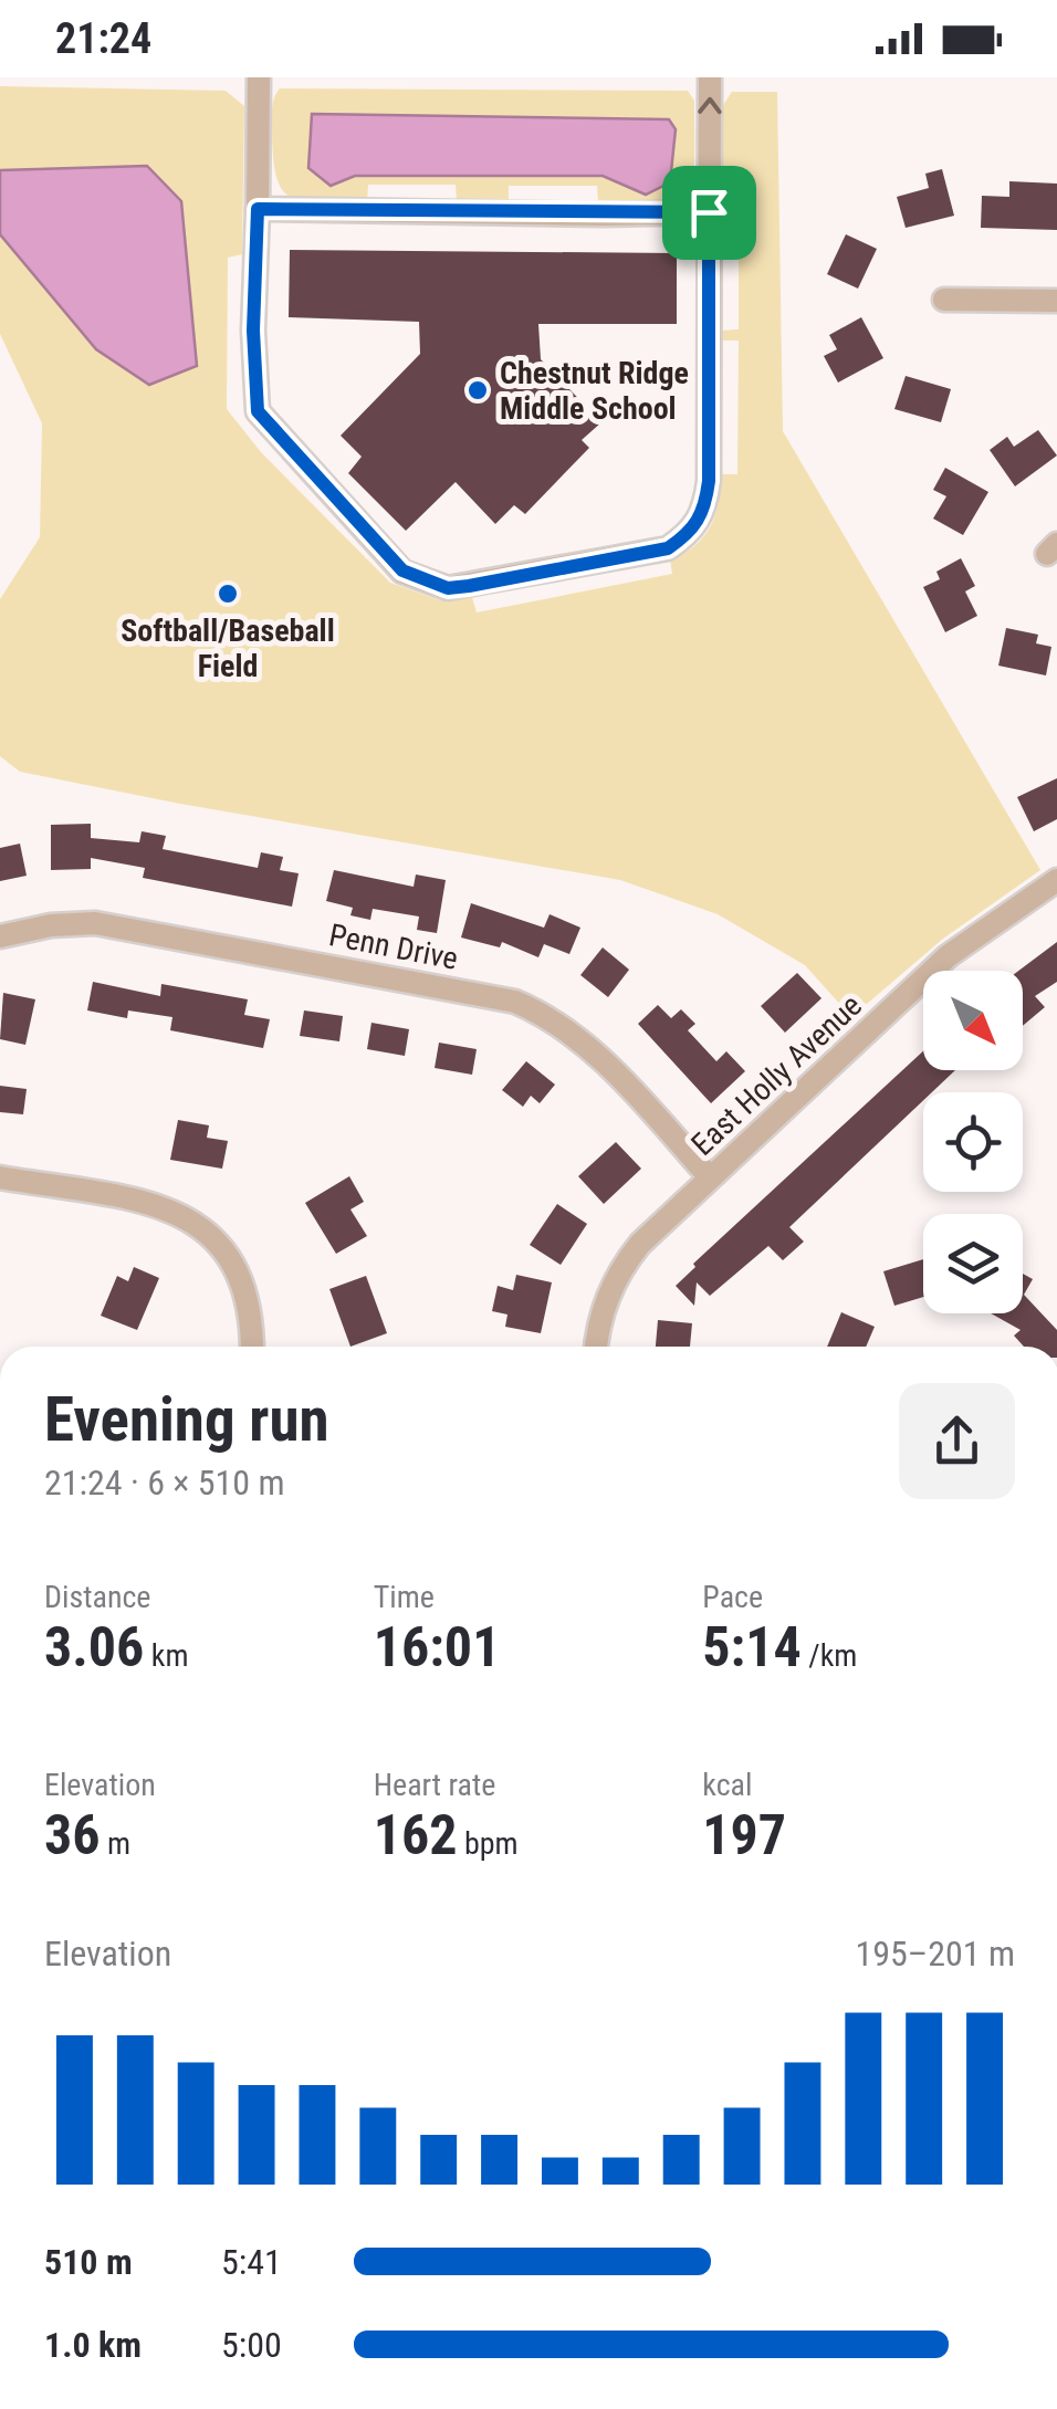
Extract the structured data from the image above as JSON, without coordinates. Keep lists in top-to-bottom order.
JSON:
{
  "streets": {
    "street": ["Penn Drive", "East Holly Avenue"]
  },
  "crossings": [
    ["Penn Drive", "East Holly Avenue"]
  ],
  "places": ["Chestnut Ridge Middle School", "Softball/Baseball Field"],
  "north": "bottom right",
  "page": {
    "status": "21:24",
    "heading": ["Evening run", "21:24 · 6 × 510 m"],
    "stats": [
      ["Distance", "3.06 km"],
      ["Time", "16:01"],
      ["Pace", "5:14 /km"],
      ["Elevation", "36 m"],
      ["Heart rate", "162 bpm"],
      ["kcal", "197"]
    ],
    "chart": ["Elevation", "195–201 m"],
    "list": [
      {
        "name": "510 m",
        "note": "5:41"
      },
      {
        "name": "1.0 km",
        "note": "5:00"
      }
    ]
  }
}
